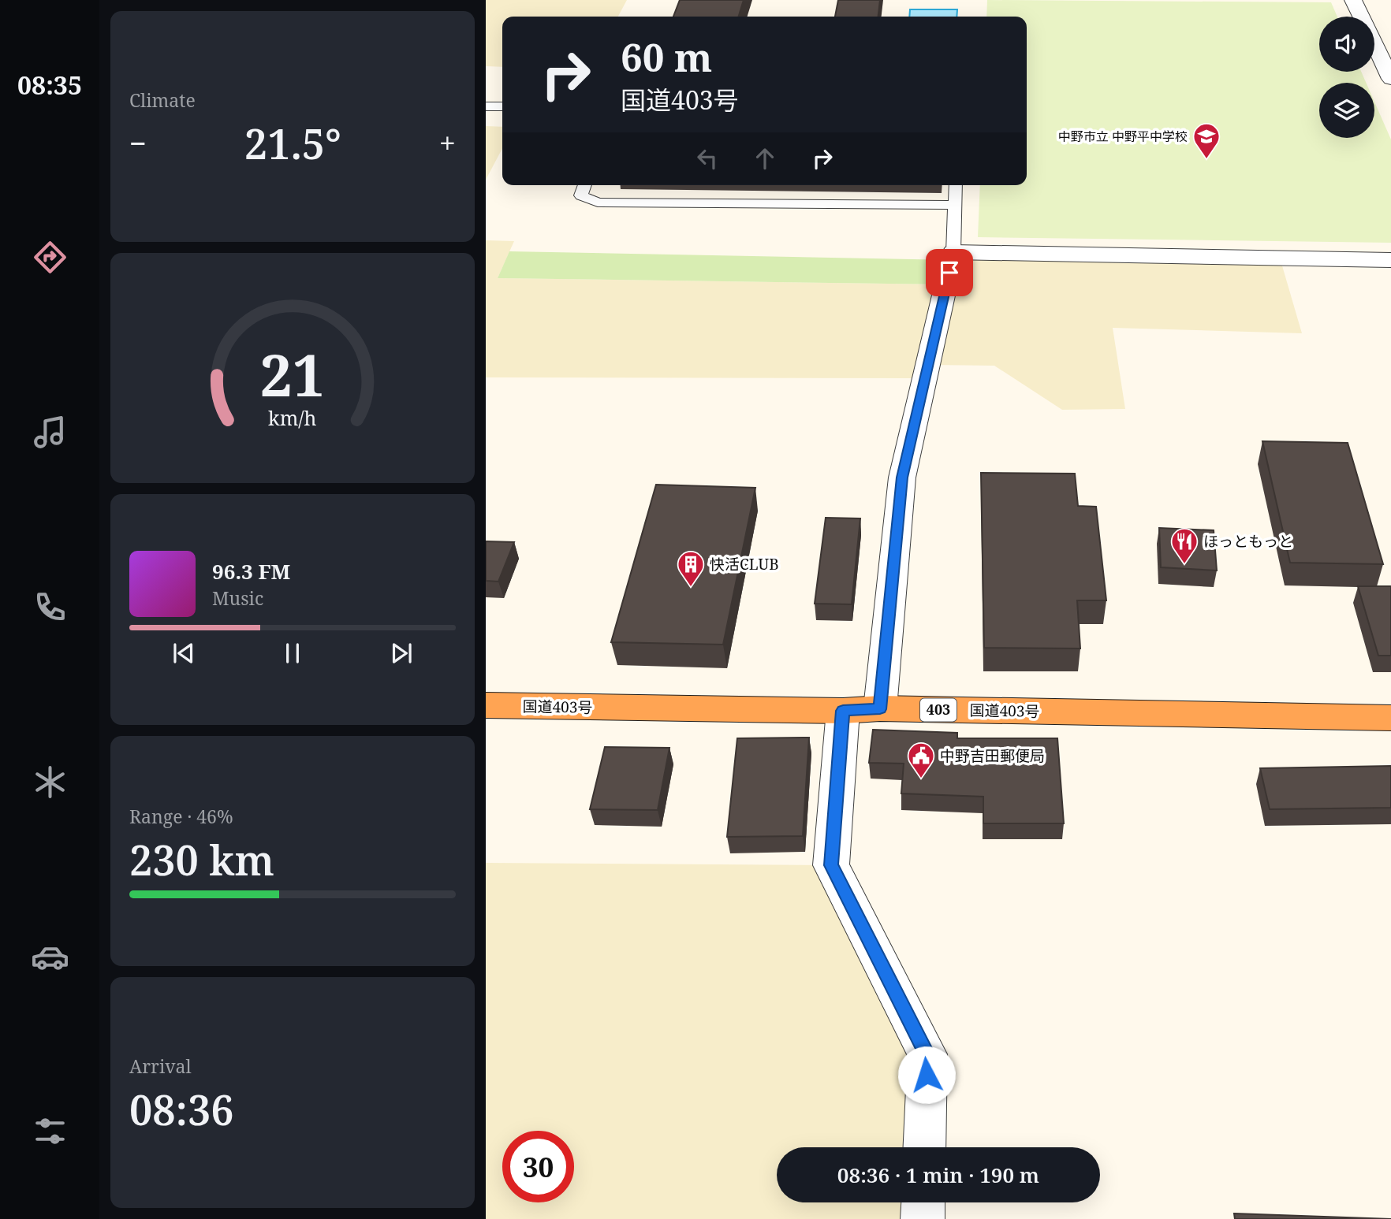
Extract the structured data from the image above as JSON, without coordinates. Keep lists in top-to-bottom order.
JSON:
{
  "streets": {
    "highway": ["国道403号", "403"]
  },
  "places": {
    "school or university": ["中野市立 中野平中学校"],
    "restaurant": ["ほっともっと"],
    "building": ["快活CLUB"],
    "public building": ["中野吉田郵便局"]
  },
  "page": {
    "tabs": "08:35",
    "tile": [
      "Climate",
      ["Range · 46%", "230 km"],
      ["Arrival", "08:36"]
    ],
    "turn": ["60 m", "国道403号"],
    "heat": ["−", "21.5°", "+"],
    "song": ["96.3 FM", "Music"],
    "limit": "30",
    "trip": "08:36 · 1 min · 190 m",
    "gauge": ["21", "km/h"]
  }
}
